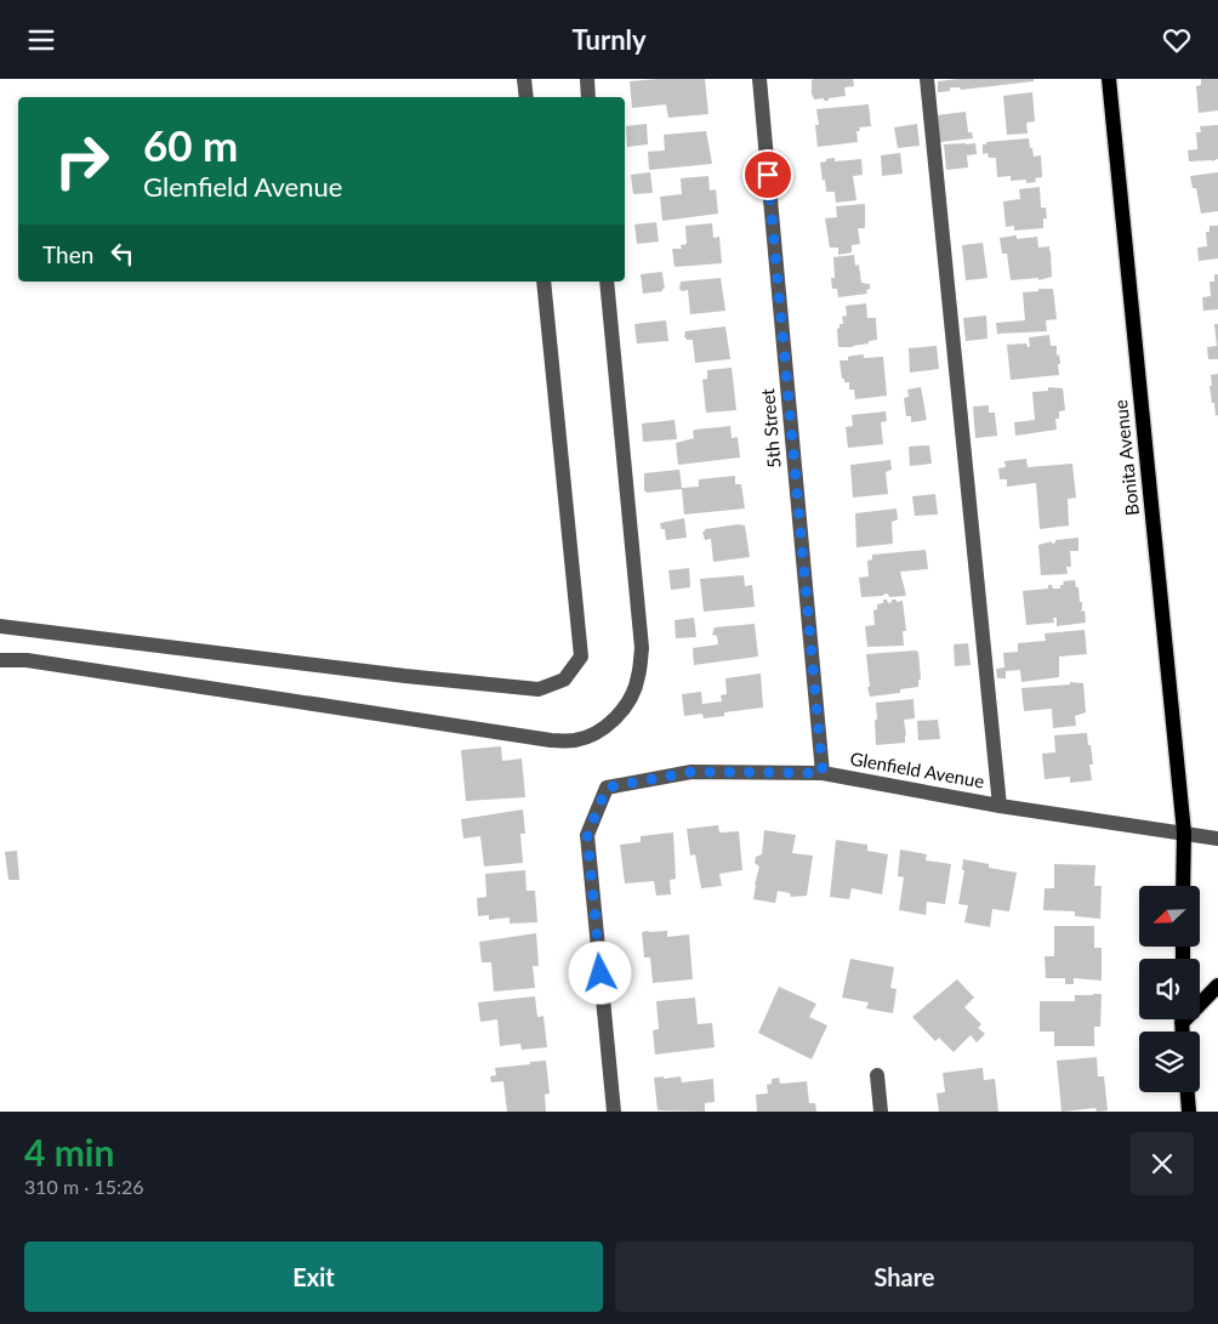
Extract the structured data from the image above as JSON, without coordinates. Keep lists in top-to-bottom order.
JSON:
{
  "streets": {
    "main road": ["Bonita Avenue"],
    "street": ["5th Street", "Glenfield Avenue"]
  },
  "crossings": [
    ["5th Street", "Glenfield Avenue"],
    ["Bonita Avenue", "Glenfield Avenue"]
  ],
  "north": "bottom left",
  "page": {
    "header": "Turnly",
    "turn": ["60 m", "Glenfield Avenue"],
    "then": "Then",
    "heading": ["4 min", "310 m · 15:26"],
    "buttons": ["Exit", "Share"]
  }
}
